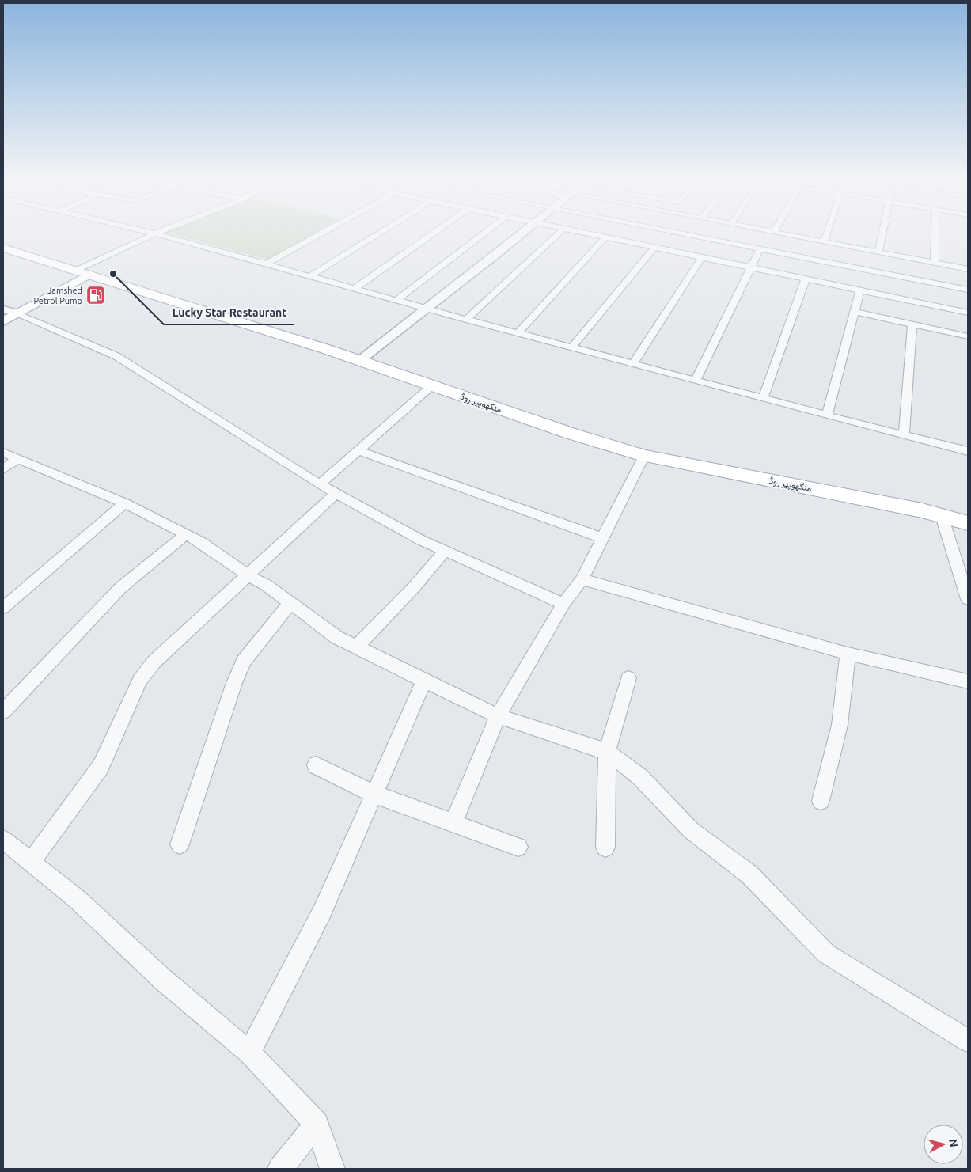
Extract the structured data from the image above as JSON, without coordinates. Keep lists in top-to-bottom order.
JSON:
{
  "streets": {
    "main road": ["منگھوپیر روڈ"]
  },
  "places": {
    "other": ["Lucky Star Restaurant"],
    "fuel station": ["Jamshed Petrol Pump"]
  },
  "north": "right"
}
